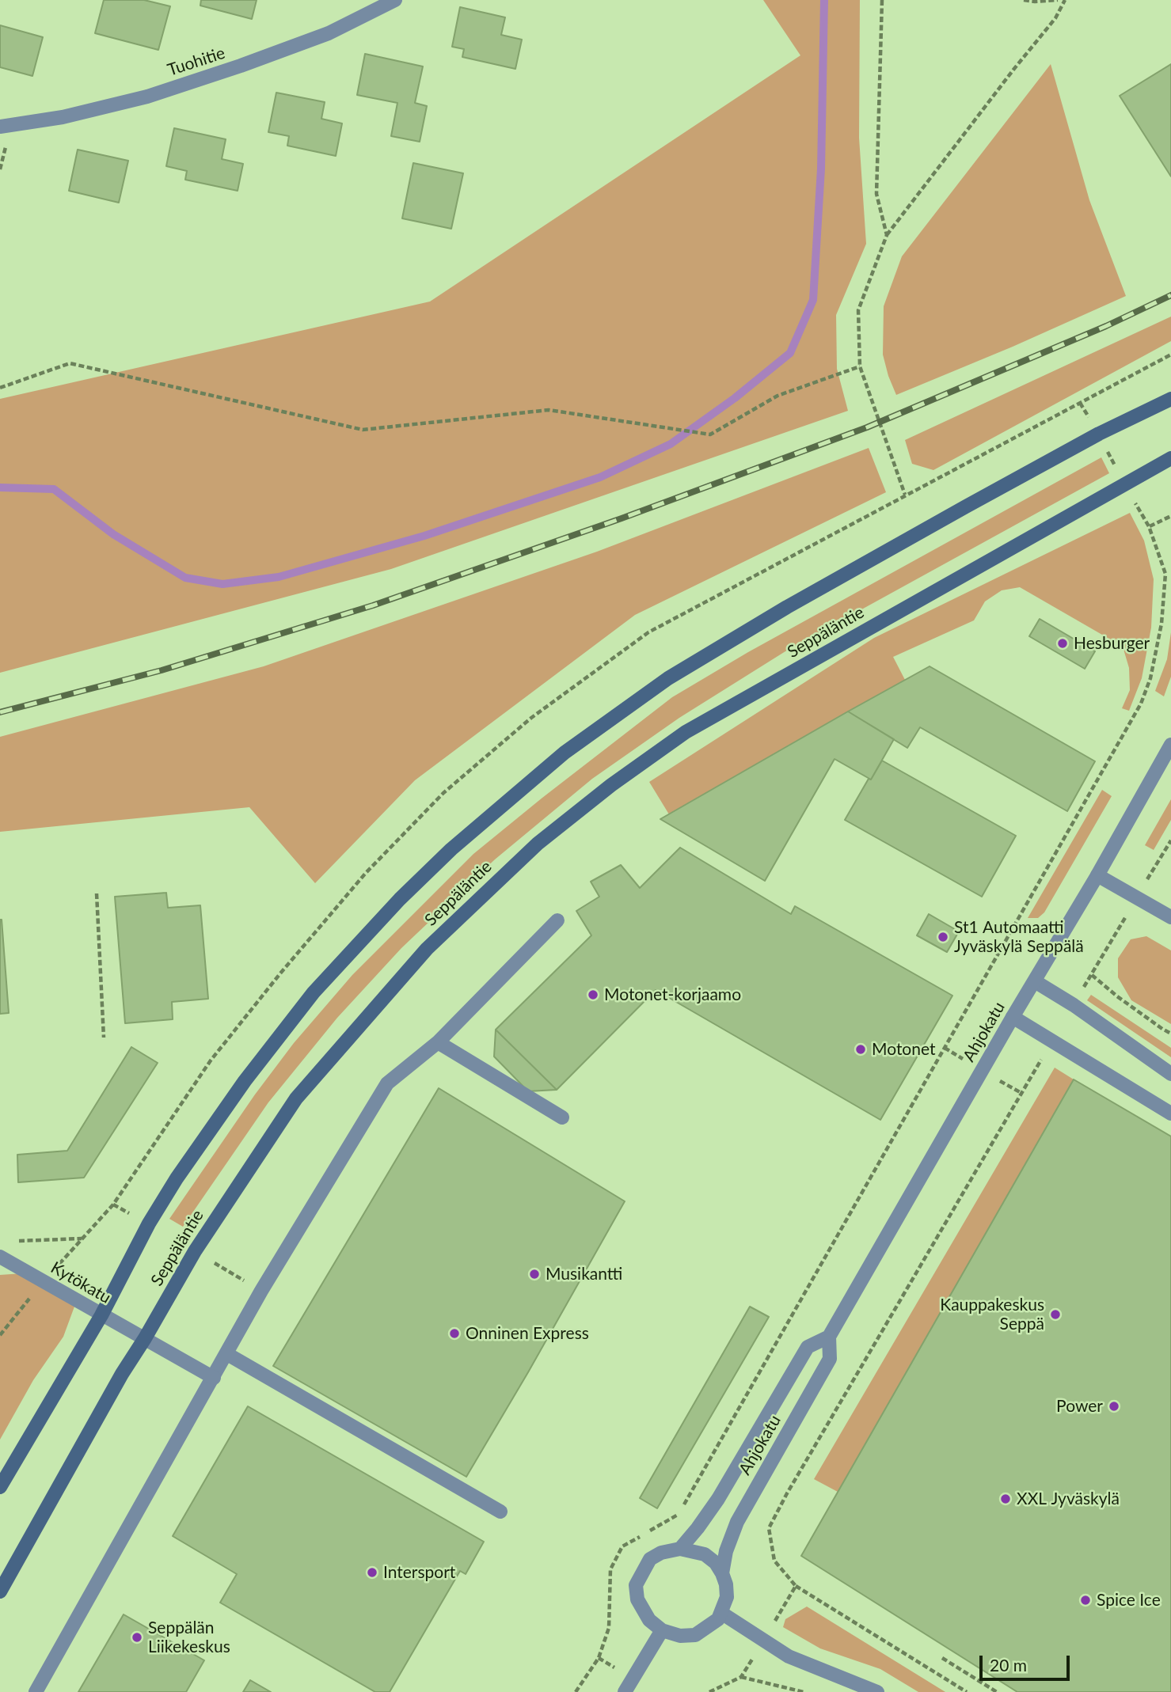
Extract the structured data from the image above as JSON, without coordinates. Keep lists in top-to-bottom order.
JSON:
{
  "streets": {
    "main road": ["Seppäläntie"],
    "street": ["Tuohitie", "Ahjokatu", "Kytökatu"]
  },
  "crossings": [
    ["Seppäläntie", "Kytökatu"]
  ],
  "places": [
    "Hesburger",
    "St1 Automaatti Jyväskylä Seppälä",
    "Motonet-korjaamo",
    "Motonet",
    "Musikantti",
    "Kauppakeskus Seppä",
    "Onninen Express",
    "Power",
    "XXL Jyväskylä",
    "Intersport",
    "Spice Ice",
    "Seppälän Liikekeskus"
  ],
  "scale_bar": "20 m"
}
